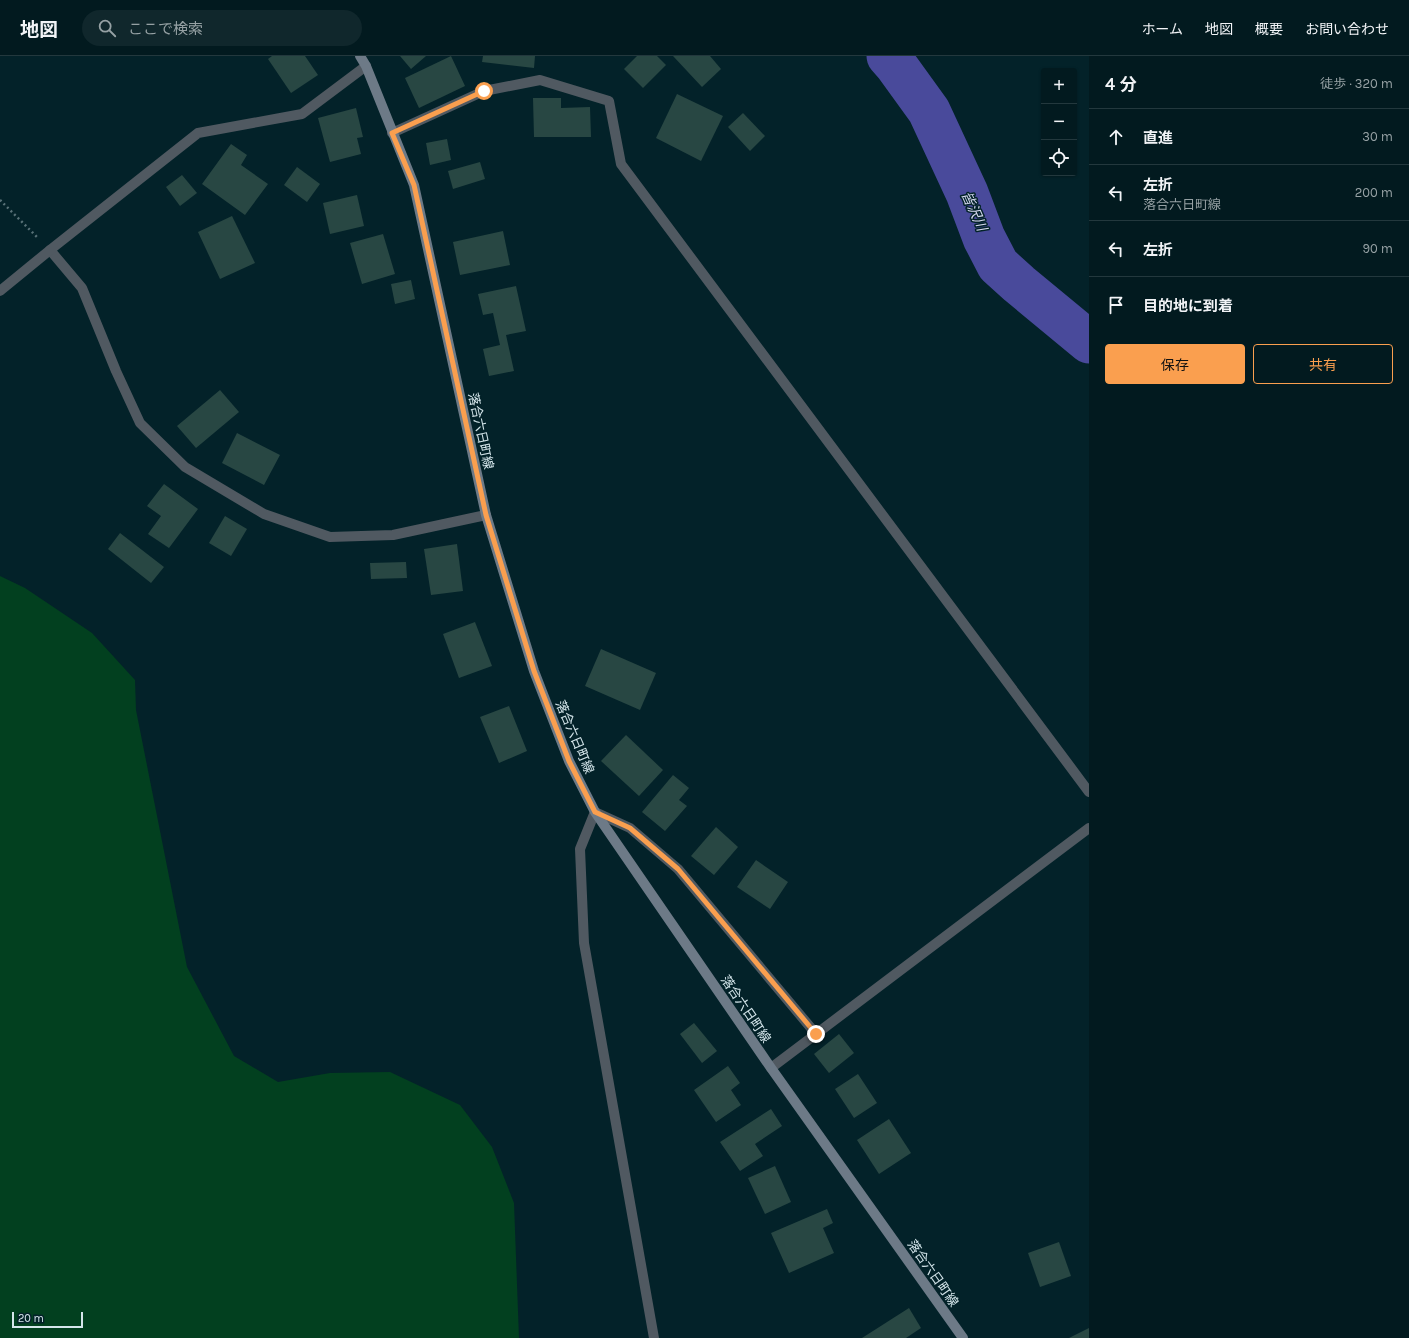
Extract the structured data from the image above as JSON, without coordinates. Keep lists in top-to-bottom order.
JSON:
{
  "streets": {
    "main road": ["落合六日町線"]
  },
  "water": ["皆沢川"],
  "scale_bar": "20 m",
  "page": {
    "header": "地図",
    "search": "ここで検索",
    "nav": [
      "ホーム",
      "地図",
      "概要",
      "お問い合わせ"
    ],
    "heading": ["4 分", "徒歩 · 320 m"],
    "map_buttons": ["+", "−"],
    "list": [
      ["直進", "30 m"],
      ["左折", "落合六日町線", "200 m"],
      ["左折", "90 m"],
      "目的地に到着"
    ],
    "buttons": ["保存", "共有"],
    "scale": "20 m"
  }
}
